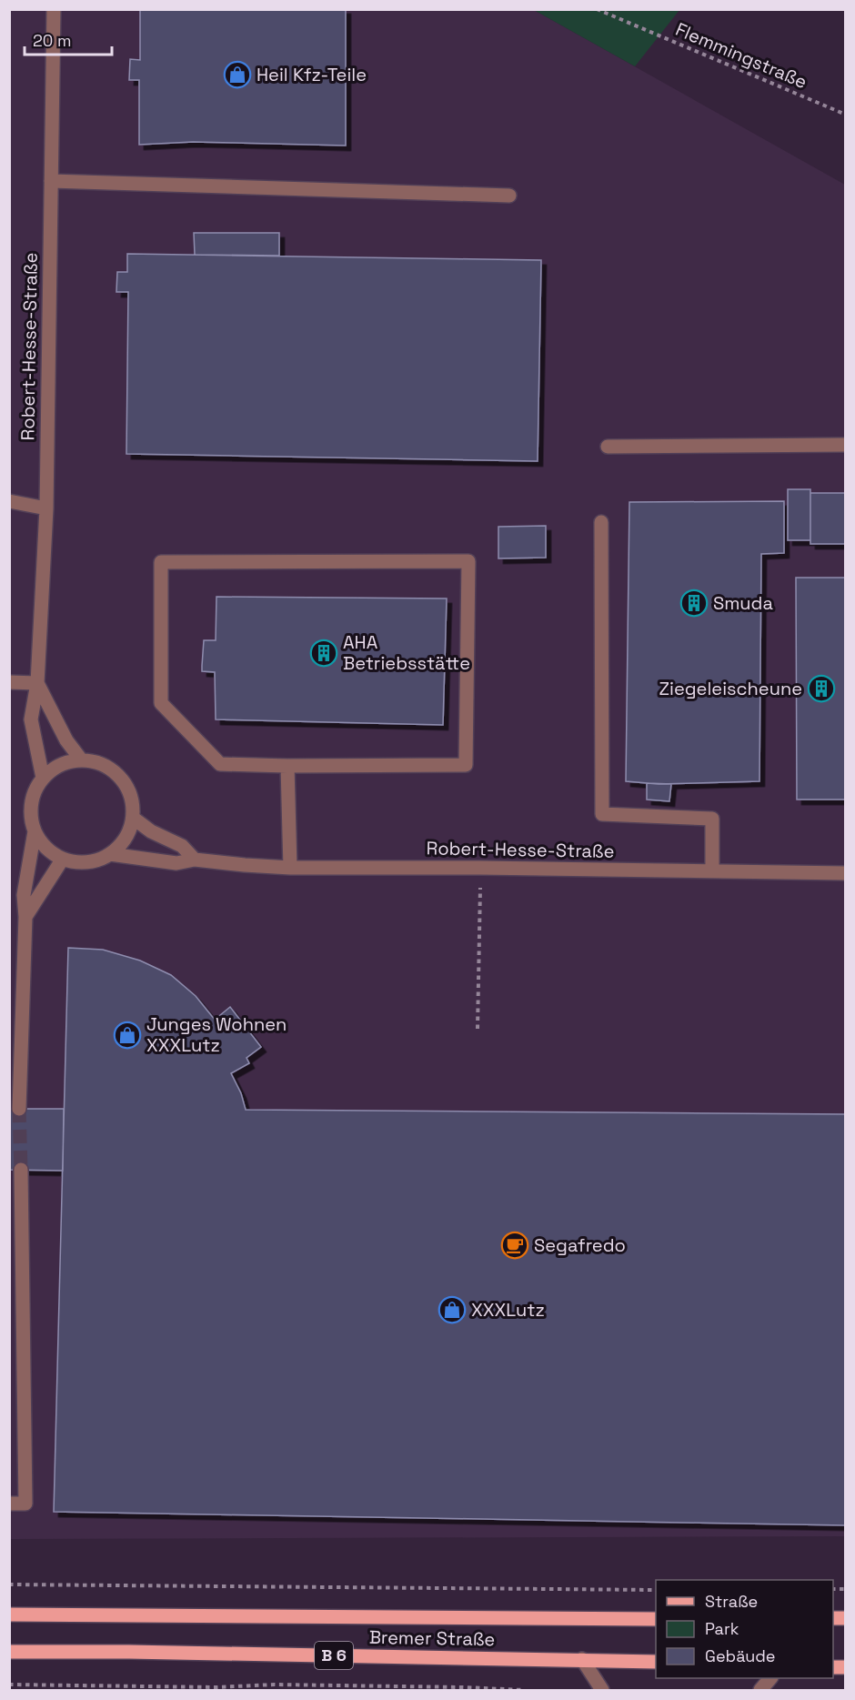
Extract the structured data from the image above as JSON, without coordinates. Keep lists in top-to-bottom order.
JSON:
{
  "streets": {
    "main road": ["Bremer Straße", "B 6"],
    "street": ["Robert-Hesse-Straße"],
    "path": ["Flemmingstraße"]
  },
  "places": {
    "shop": ["Heil Kfz-Teile", "Junges Wohnen XXXLutz", "XXXLutz"],
    "building": ["Smuda", "AHA Betriebsstätte", "Ziegeleischeune"],
    "cafe": ["Segafredo"]
  },
  "legend": ["Straße", "Park", "Gebäude"],
  "scale_bar": "20 m"
}
